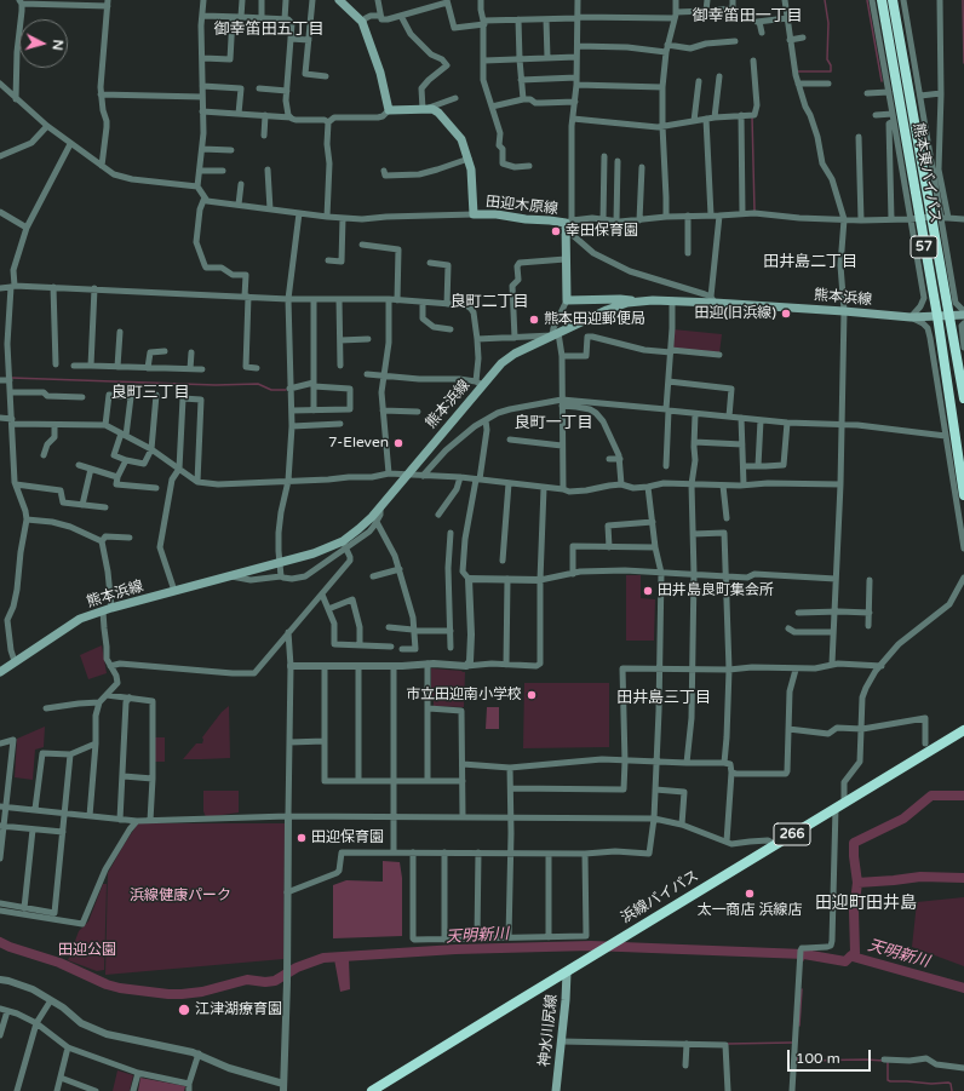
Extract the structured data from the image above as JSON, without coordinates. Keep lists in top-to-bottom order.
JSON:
{
  "streets": {
    "highway": [
      "熊本東バイパス",
      "57",
      "266",
      "浜線バイパス"
    ],
    "main road": ["田迎木原線", "熊本浜線", "神水川尻線"]
  },
  "crossings": [
    ["熊本東バイパス", "熊本浜線"],
    ["浜線バイパス", "神水川尻線"]
  ],
  "districts": [
    "御幸笛田一丁目",
    "御幸笛田五丁目",
    "田井島二丁目",
    "良町二丁目",
    "良町三丁目",
    "良町一丁目",
    "田井島三丁目",
    "田迎町田井島"
  ],
  "water": ["天明新川"],
  "parks": ["浜線健康パーク", "田迎公園"],
  "places": [
    "幸田保育園",
    "田迎(旧浜線)",
    "熊本田迎郵便局",
    "7-Eleven",
    "田井島良町集会所",
    "市立田迎南小学校",
    "田迎保育園",
    "太一商店 浜線店",
    "江津湖療育園"
  ],
  "scale_bar": "100 m",
  "north": "right"
}
